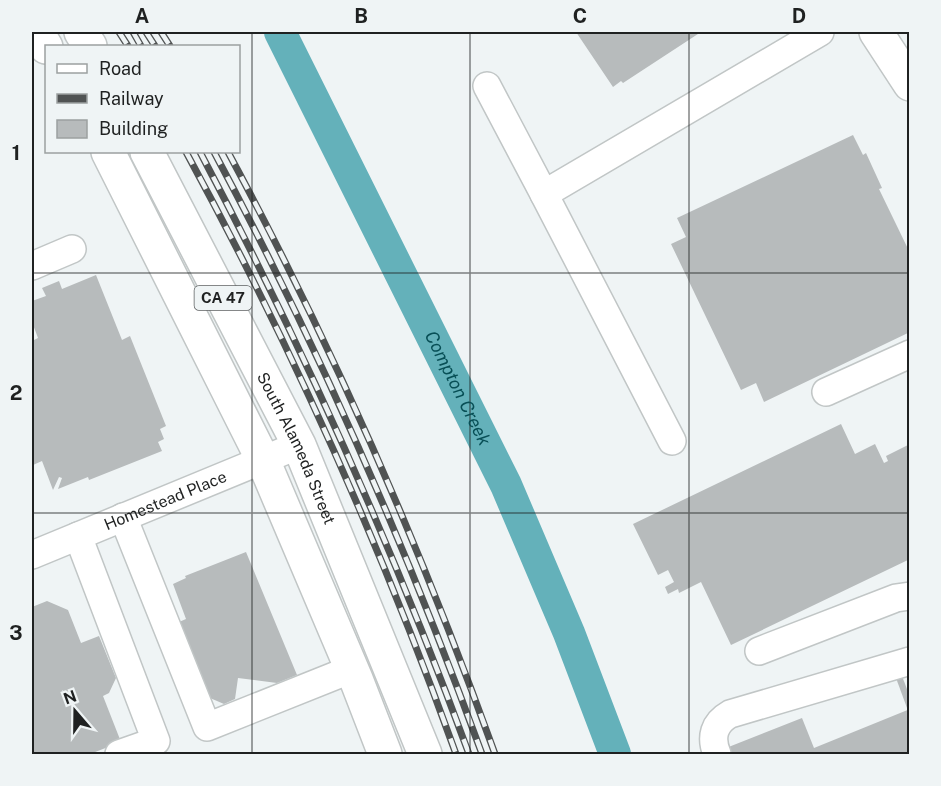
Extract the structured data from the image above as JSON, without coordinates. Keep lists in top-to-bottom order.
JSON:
{
  "streets": {
    "main road": ["CA 47", "South Alameda Street"],
    "street": ["Homestead Place"]
  },
  "crossings": [
    ["CA 47", "Homestead Place"],
    ["South Alameda Street", "Homestead Place"]
  ],
  "water": ["Compton Creek"],
  "legend": ["Road", "Railway", "Building"],
  "north": "top",
  "grid": {
    "columns": [
      "A",
      "B",
      "C",
      "D"
    ],
    "rows": ["1", "2", "3"]
  }
}
